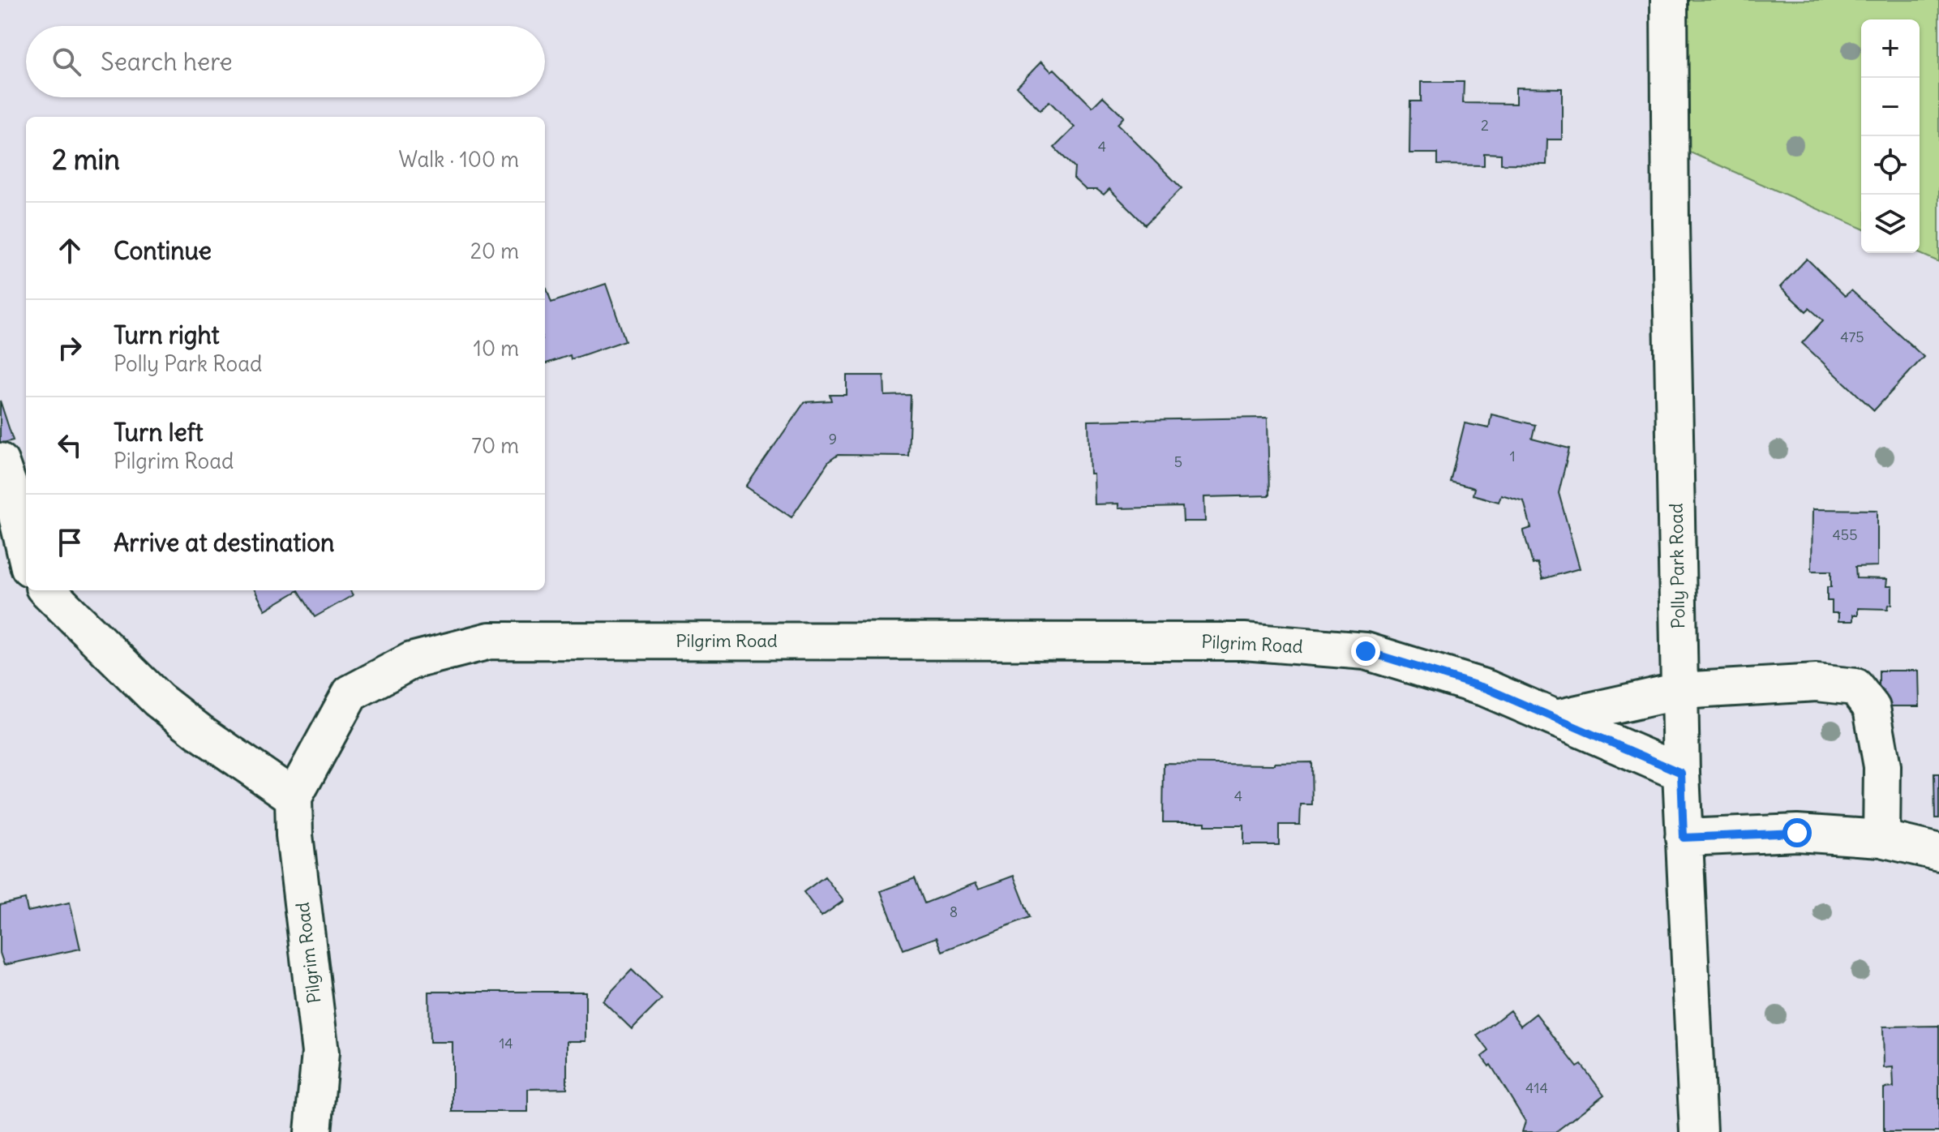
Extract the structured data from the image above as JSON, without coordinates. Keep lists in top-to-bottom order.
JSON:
{
  "streets": {
    "street": ["Polly Park Road", "Pilgrim Road"]
  },
  "crossings": [
    ["Polly Park Road", "Pilgrim Road"]
  ],
  "house_numbers": [
    "2",
    "4",
    "475",
    "9",
    "1",
    "5",
    "455",
    "4",
    "8",
    "14",
    "414"
  ],
  "page": {
    "map_buttons": ["+", "−"],
    "search": "Search here",
    "heading": ["2 min", "Walk · 100 m"],
    "list": [
      ["Continue", "20 m"],
      ["Turn right", "Polly Park Road", "10 m"],
      ["Turn left", "Pilgrim Road", "70 m"],
      "Arrive at destination"
    ]
  }
}
